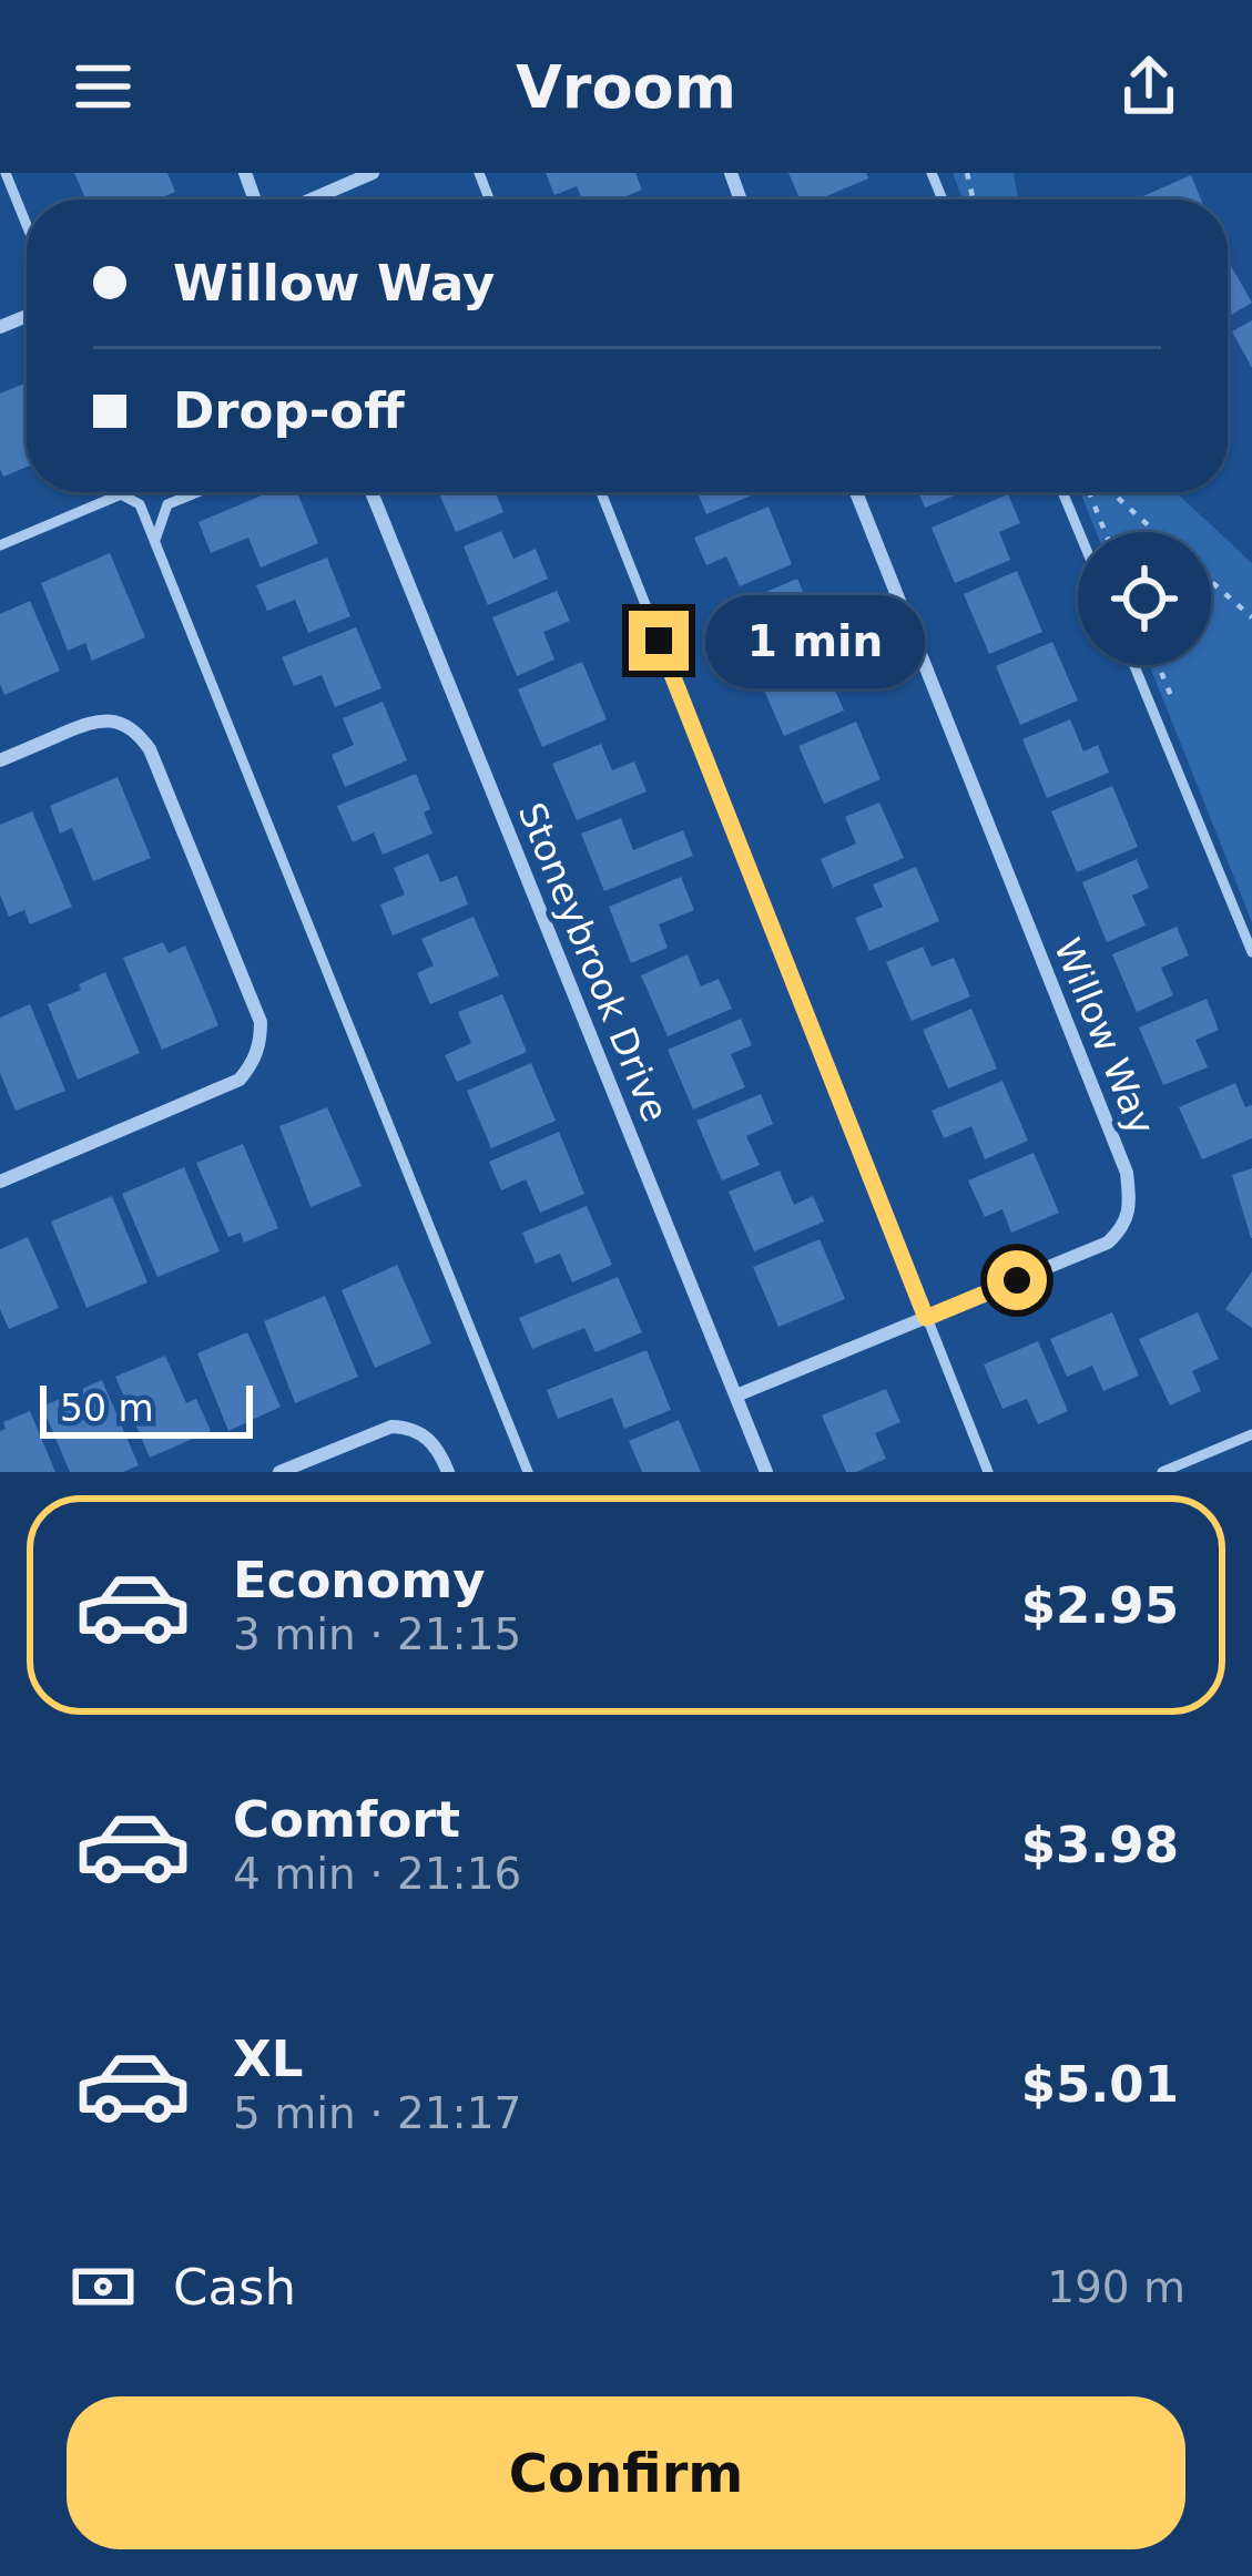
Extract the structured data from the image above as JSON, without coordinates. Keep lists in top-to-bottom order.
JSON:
{
  "streets": {
    "street": ["Stoneybrook Drive", "Willow Way"]
  },
  "crossings": [
    ["Stoneybrook Drive", "Willow Way"]
  ],
  "scale_bar": "50 m",
  "page": {
    "header": "Vroom",
    "banner": ["Willow Way", "Drop-off"],
    "bubble": "1 min",
    "scale": "50 m",
    "list": [
      {
        "name": "Economy",
        "note": "3 min · 21:15",
        "value": "$2.95"
      },
      {
        "name": "Comfort",
        "note": "4 min · 21:16",
        "value": "$3.98"
      },
      {
        "name": "XL",
        "note": "5 min · 21:17",
        "value": "$5.01"
      }
    ],
    "pay": ["Cash", "190 m"],
    "buttons": "Confirm"
  }
}
